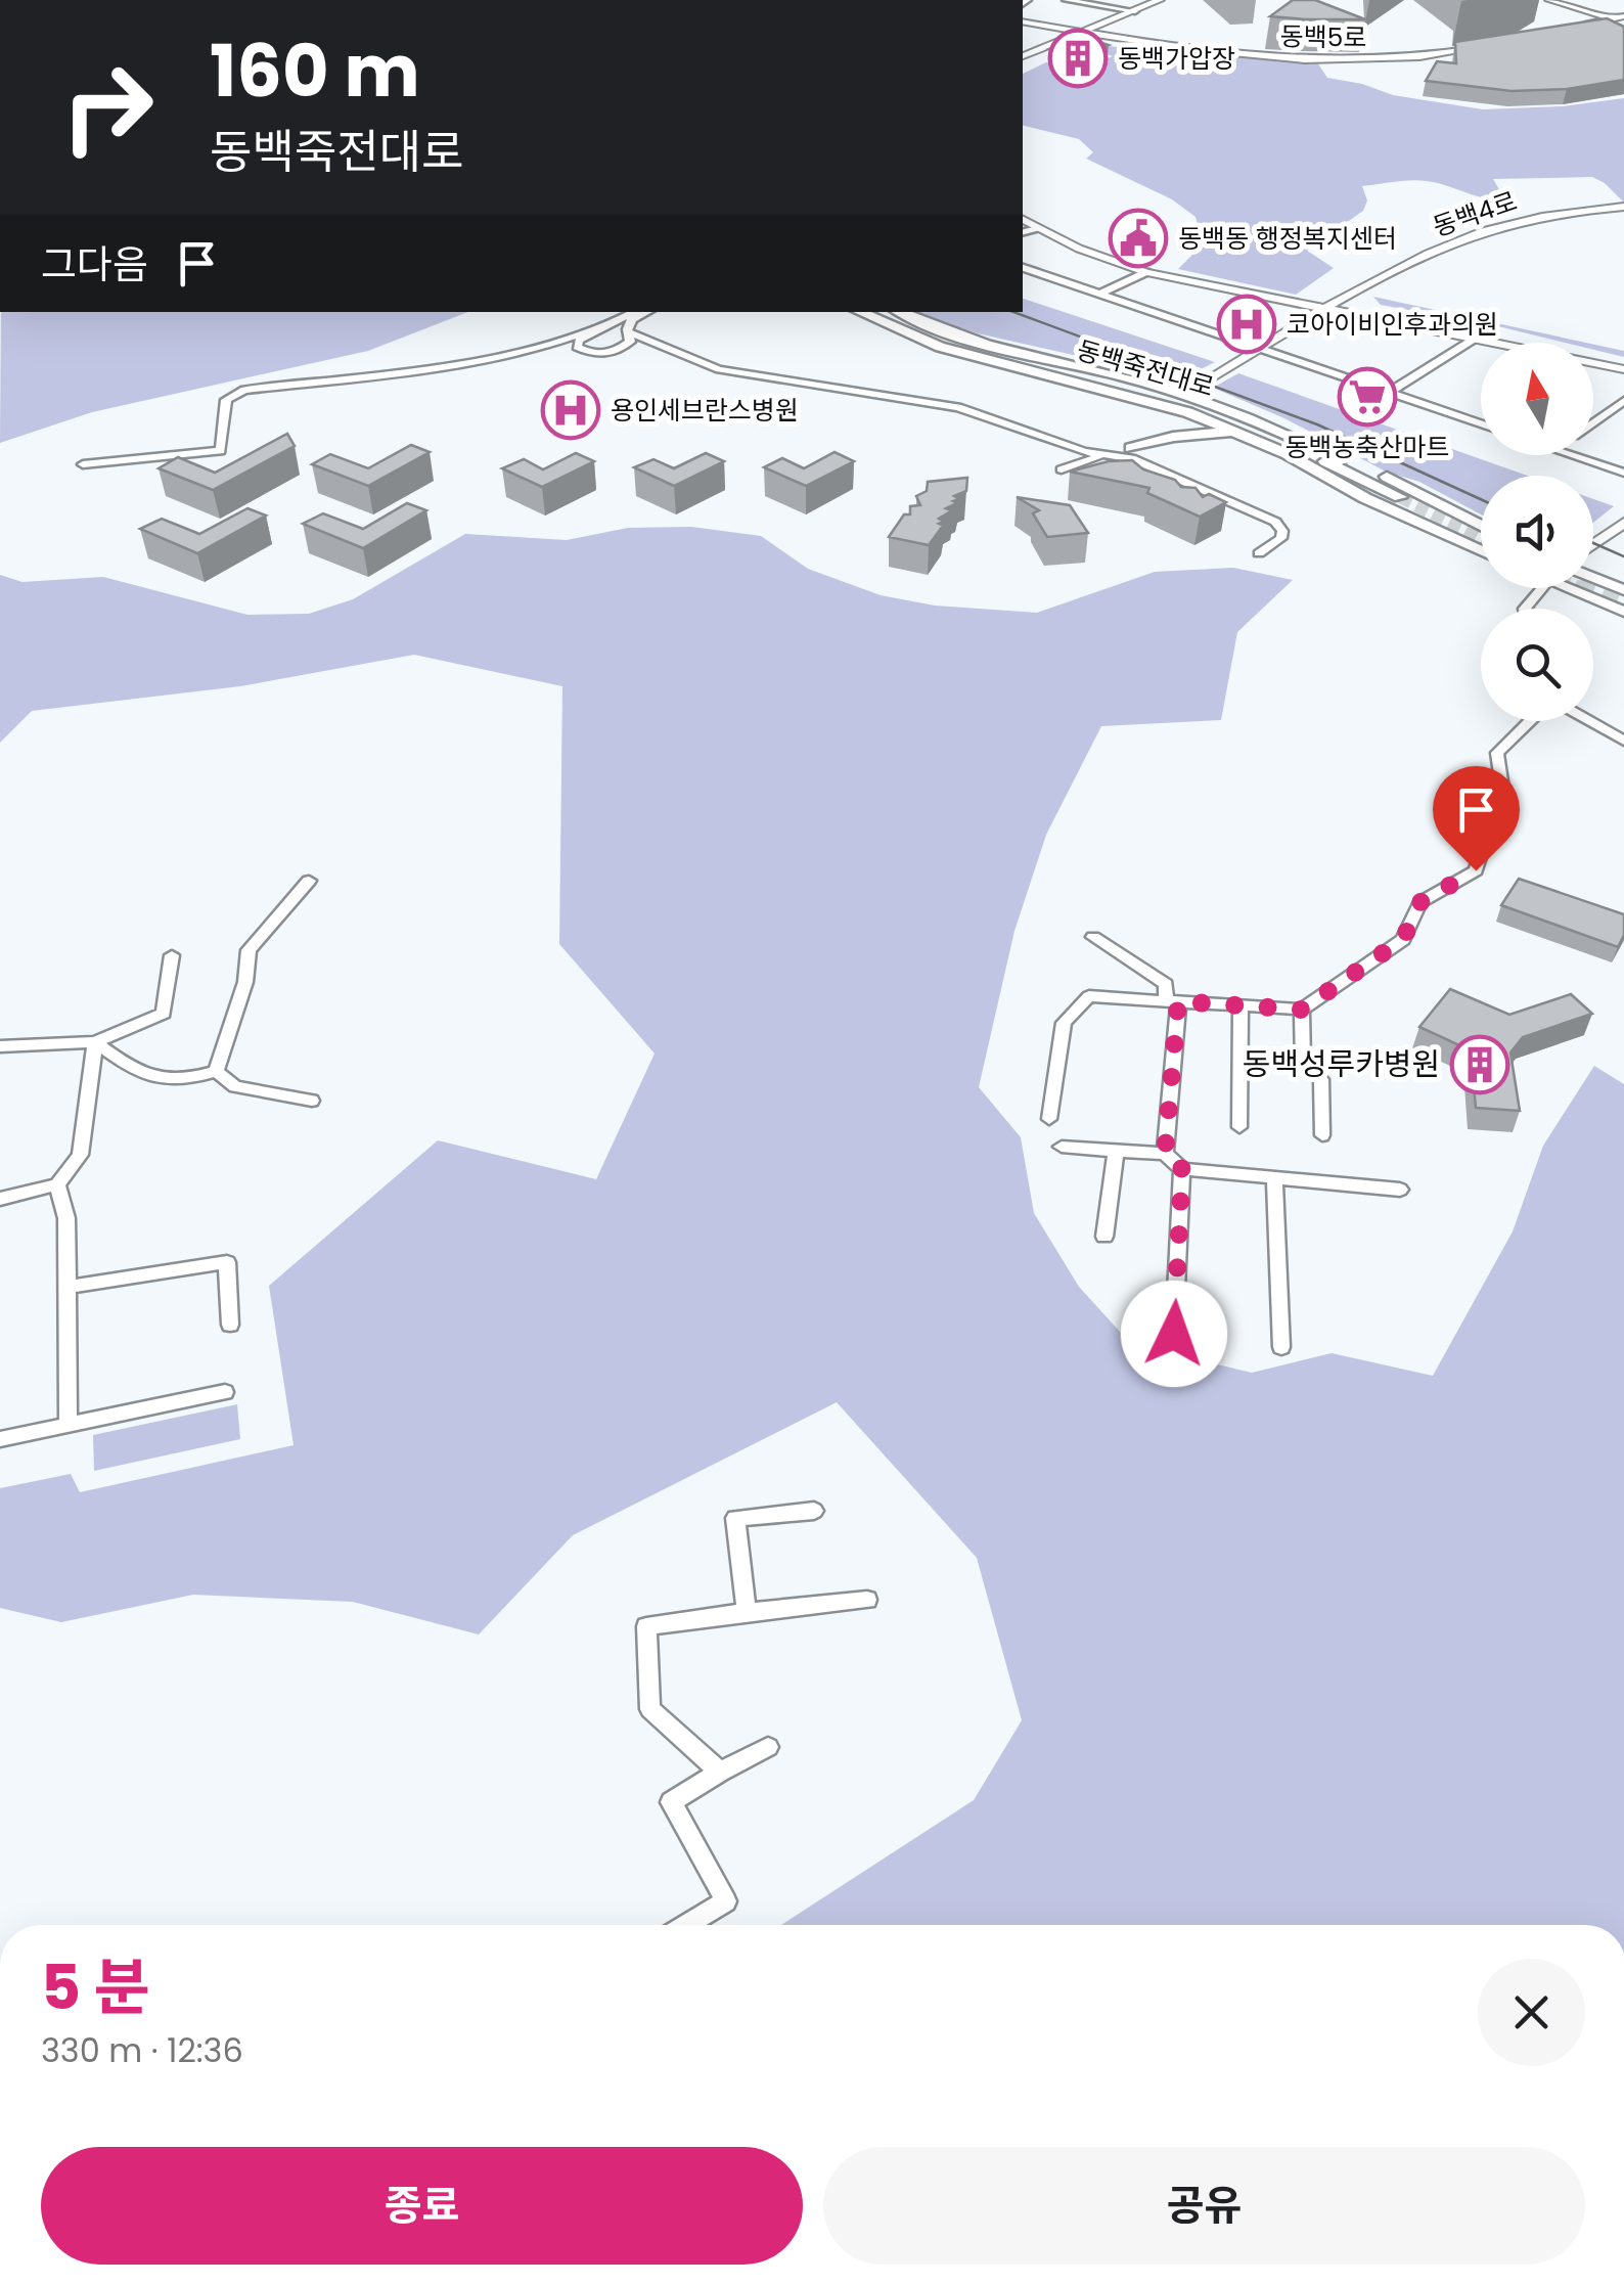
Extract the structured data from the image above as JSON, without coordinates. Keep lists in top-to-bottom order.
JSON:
{
  "streets": {
    "main road": ["동백죽전대로"],
    "street": ["동백5로", "동백4로"]
  },
  "places": {
    "building": ["동백가압장", "동백성루카병원"],
    "public building": ["동백동 행정복지센터"],
    "hospital": ["코아이비인후과의원", "용인세브란스병원"],
    "supermarket": ["동백농축산마트"]
  },
  "north": "top",
  "page": {
    "turn": ["160 m", "동백죽전대로"],
    "then": "그다음",
    "heading": ["5 분", "330 m · 12:36"],
    "buttons": ["종료", "공유"]
  }
}
